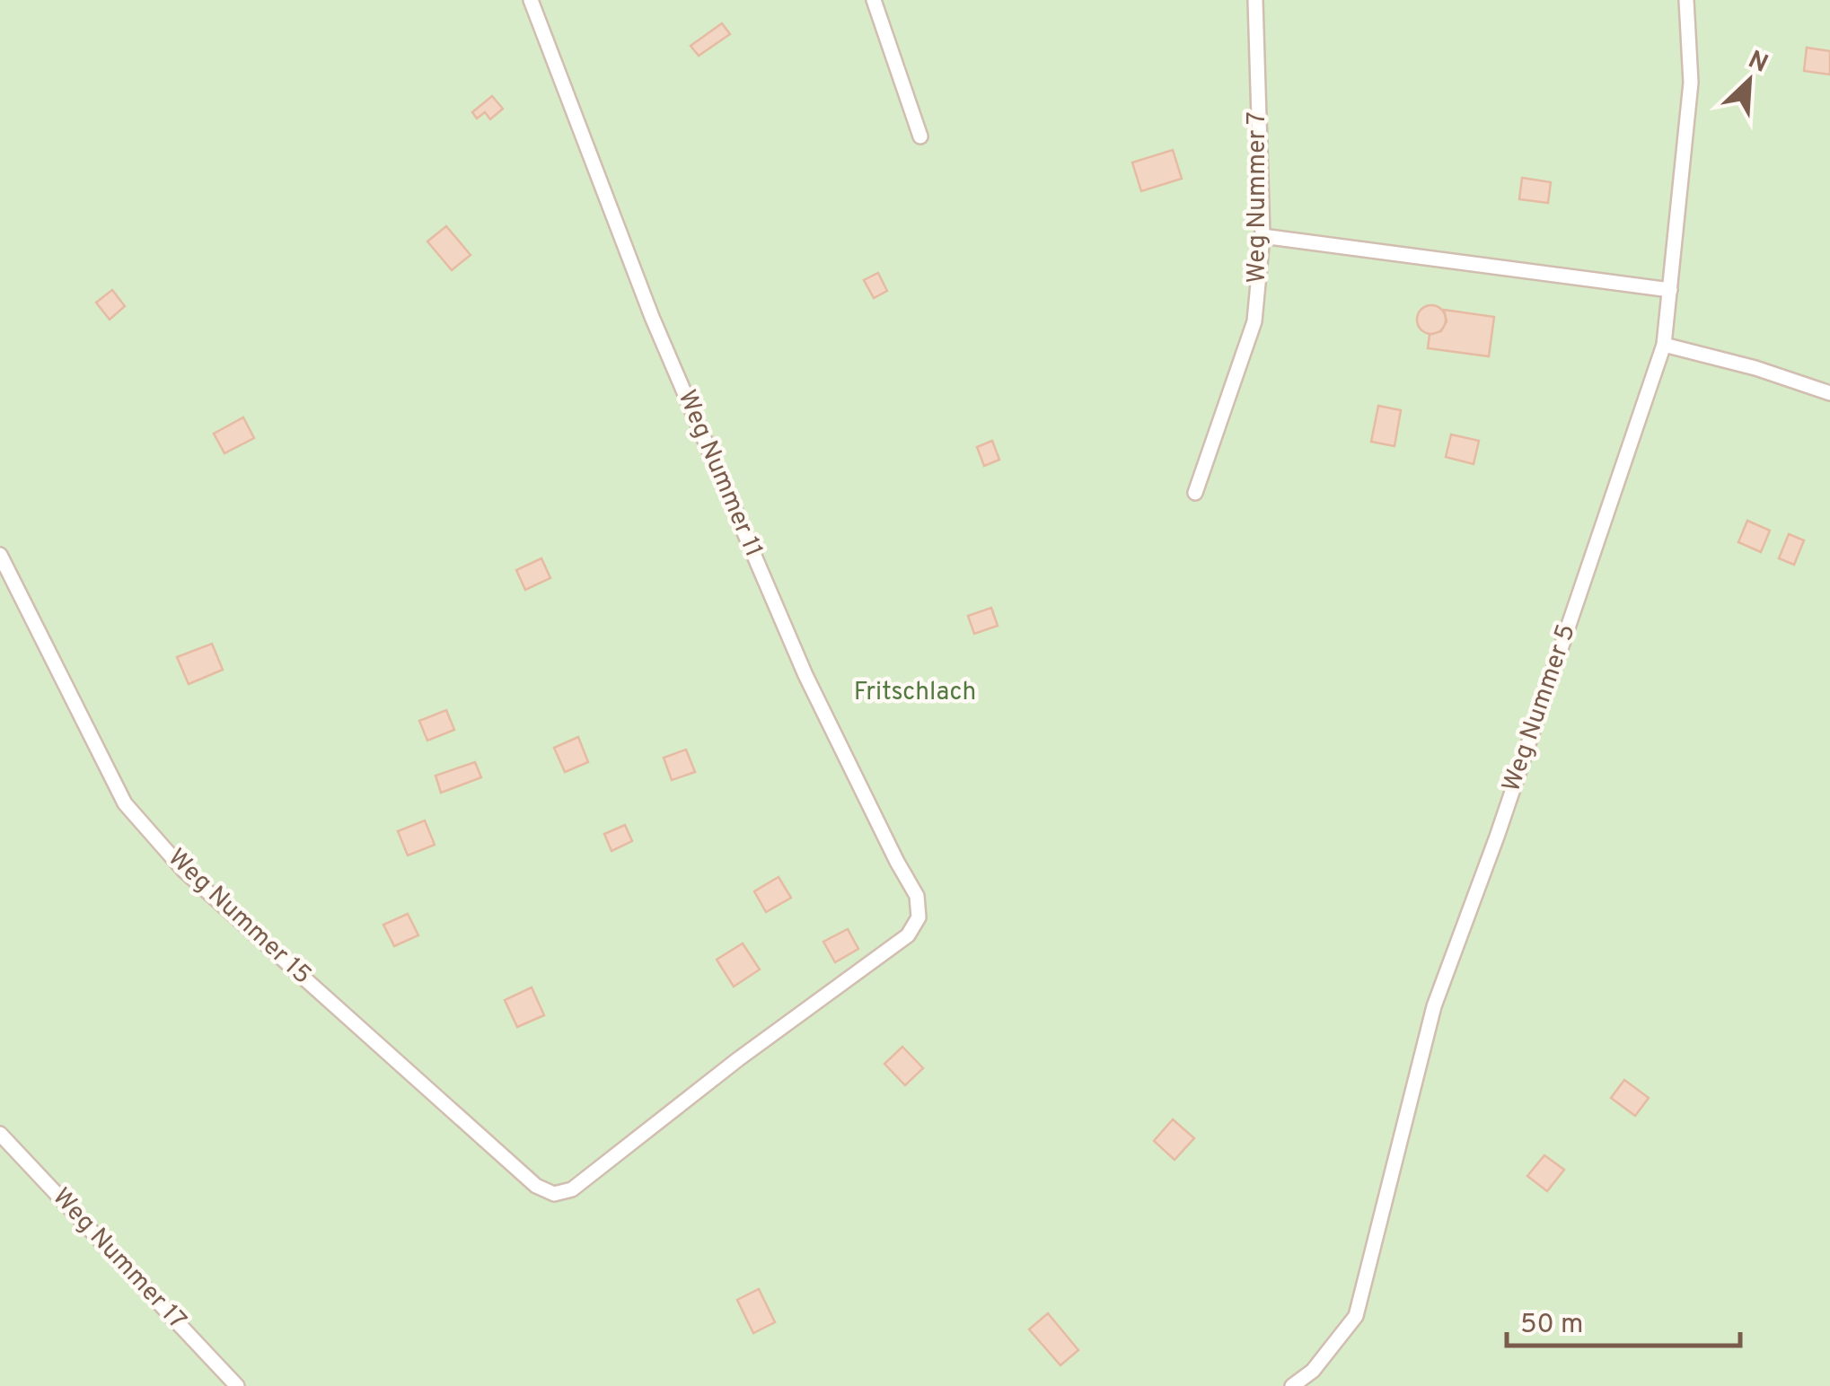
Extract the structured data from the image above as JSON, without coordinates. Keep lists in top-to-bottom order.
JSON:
{
  "streets": {
    "lane": [
      "Weg Nummer 7",
      "Weg Nummer 11",
      "Weg Nummer 5",
      "Weg Nummer 15",
      "Weg Nummer 17"
    ]
  },
  "crossings": [
    ["Weg Nummer 11", "Weg Nummer 15"]
  ],
  "parks": ["Fritschlach"],
  "scale_bar": "50 m",
  "north": "top right"
}
